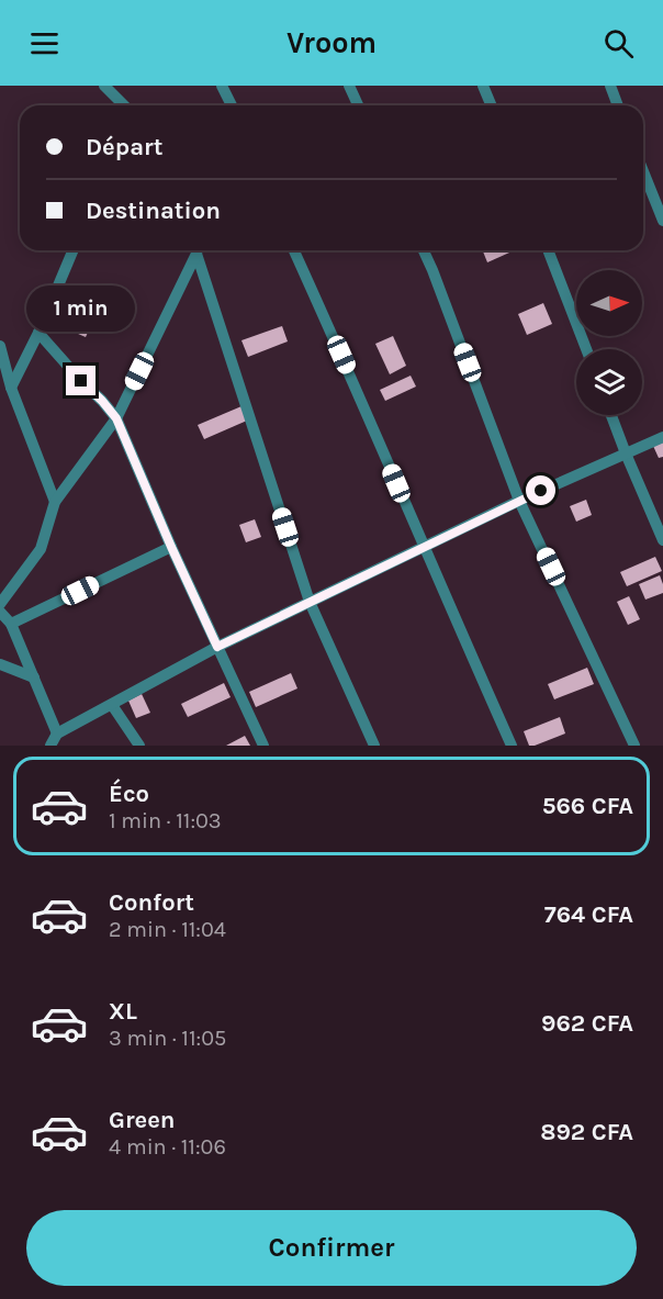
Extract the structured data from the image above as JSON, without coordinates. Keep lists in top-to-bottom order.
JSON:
{
  "north": "right",
  "page": {
    "header": "Vroom",
    "banner": ["Départ", "Destination"],
    "bubble": "1 min",
    "list": [
      {
        "name": "Éco",
        "note": "1 min · 11:03",
        "value": "566 CFA"
      },
      {
        "name": "Confort",
        "note": "2 min · 11:04",
        "value": "764 CFA"
      },
      {
        "name": "XL",
        "note": "3 min · 11:05",
        "value": "962 CFA"
      },
      {
        "name": "Green",
        "note": "4 min · 11:06",
        "value": "892 CFA"
      }
    ],
    "buttons": "Confirmer"
  }
}
